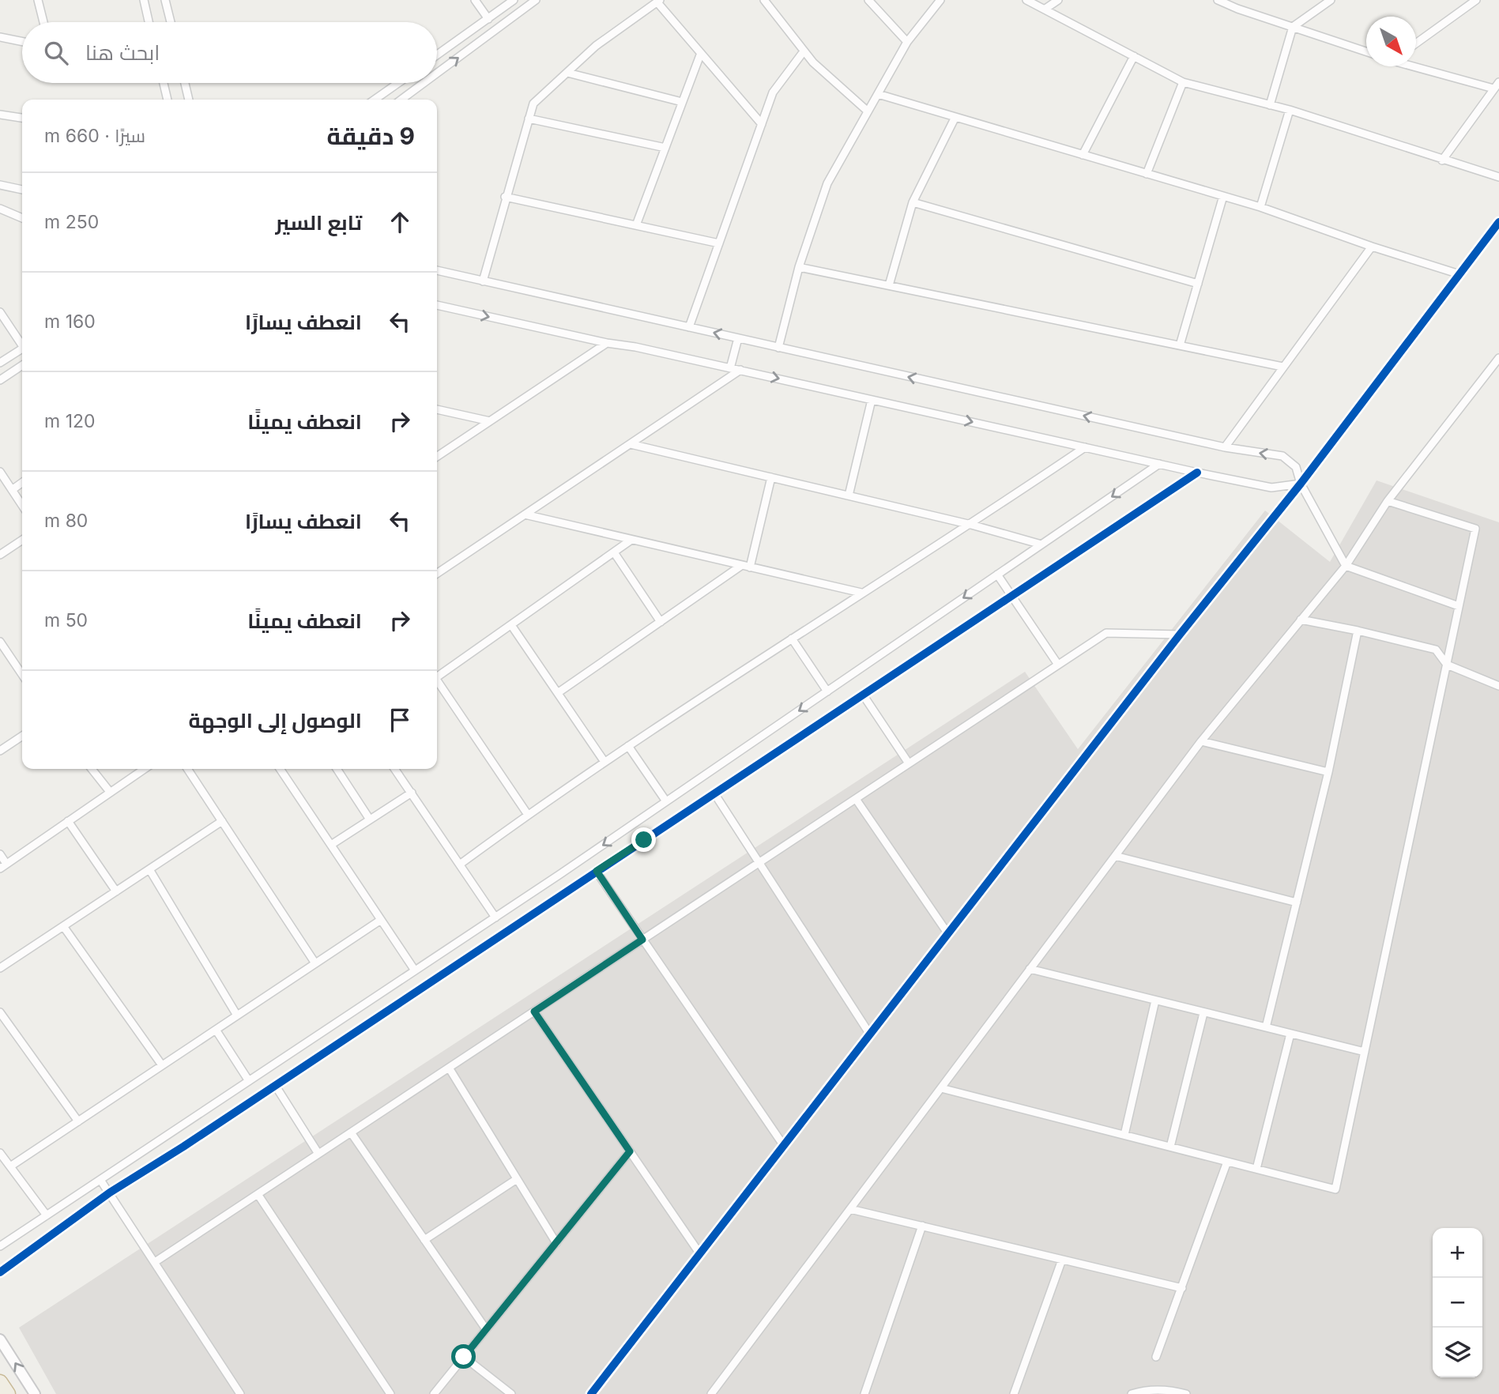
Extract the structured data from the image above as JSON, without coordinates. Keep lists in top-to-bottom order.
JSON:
{
  "north": "bottom right",
  "page": {
    "search": "ابحث هنا",
    "heading": ["9 دقيقة", "سيرًا · 660 m"],
    "list": [
      ["تابع السير", "250 m"],
      ["انعطف يسارًا", "160 m"],
      ["انعطف يمينًا", "120 m"],
      ["انعطف يسارًا", "80 m"],
      ["انعطف يمينًا", "50 m"],
      "الوصول إلى الوجهة"
    ],
    "map_buttons": ["+", "−"]
  }
}
